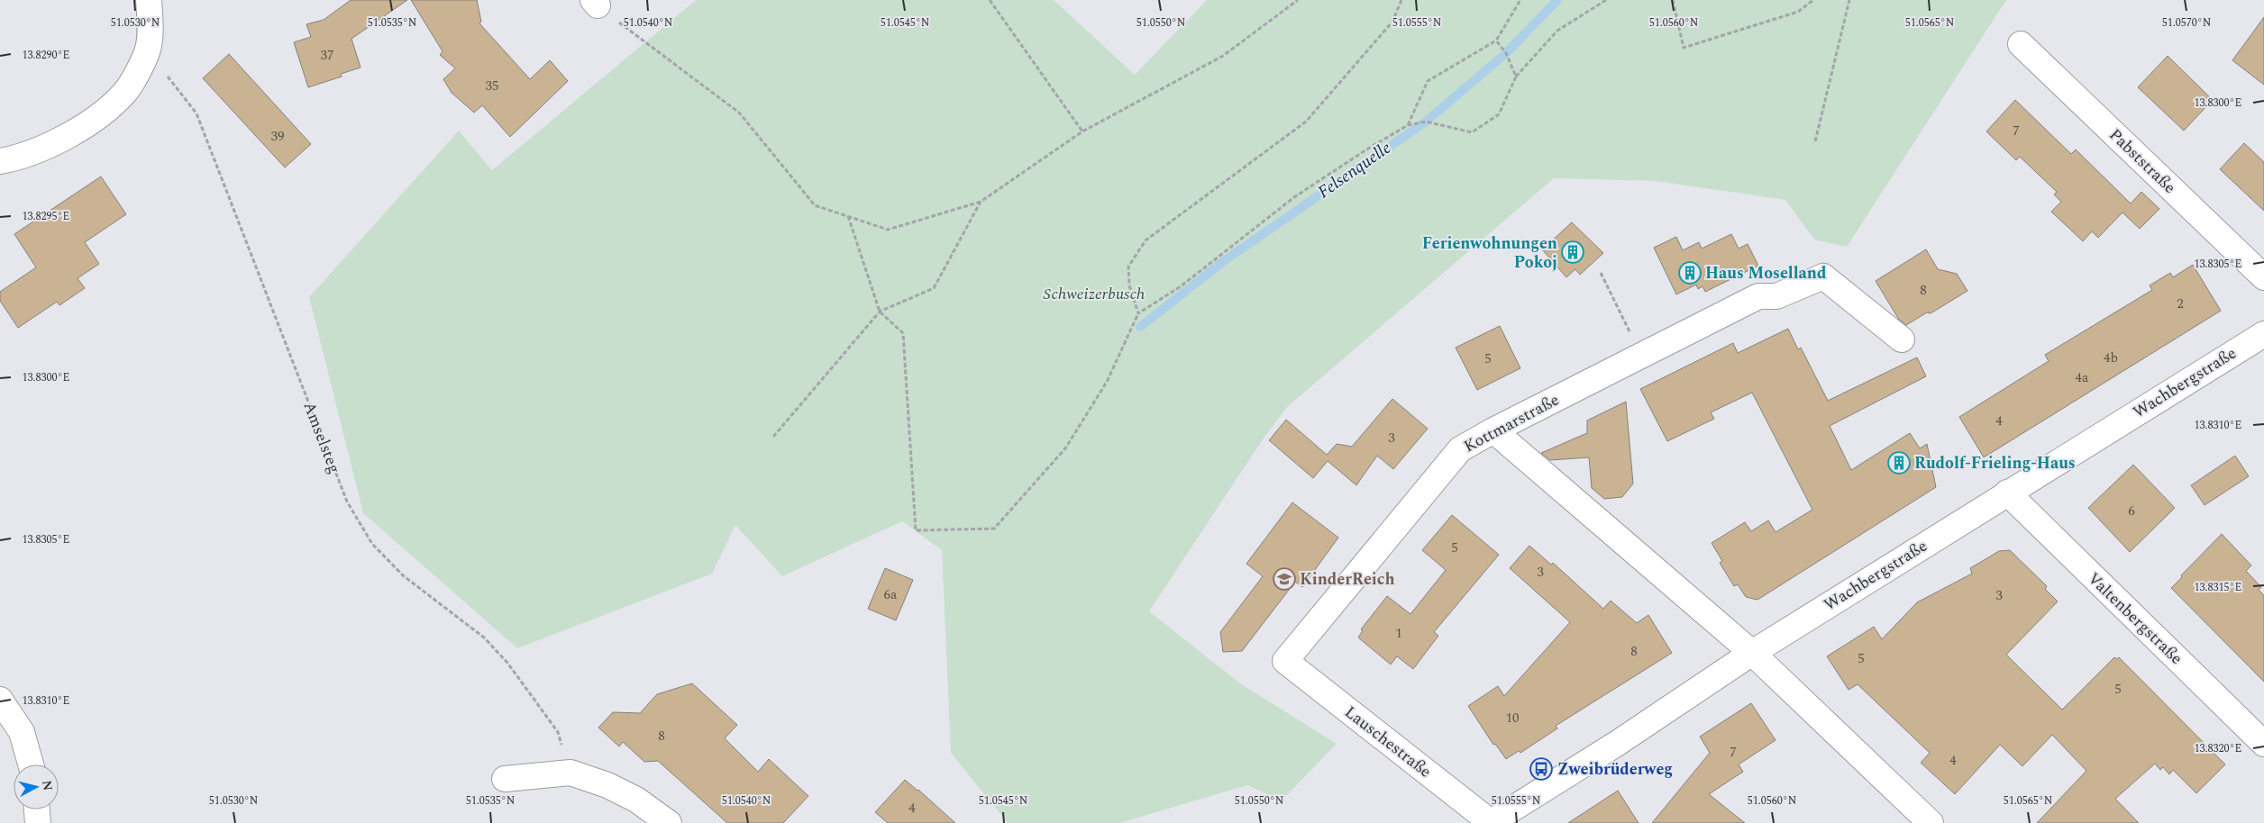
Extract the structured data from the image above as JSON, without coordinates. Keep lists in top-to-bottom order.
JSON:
{
  "streets": {
    "street": [
      "Pabststraße",
      "Wachbergstraße",
      "Kottmarstraße",
      "Valtenbergstraße",
      "Lauschestraße"
    ],
    "path": ["Amselsteg"]
  },
  "crossings": [
    ["Wachbergstraße", "Valtenbergstraße"],
    ["Wachbergstraße", "Lauschestraße"],
    ["Kottmarstraße", "Lauschestraße"]
  ],
  "water": ["Felsenquelle"],
  "parks": ["Schweizerbusch"],
  "places": {
    "building": ["Ferienwohnungen Pokoj", "Haus Moselland", "Rudolf-Frieling-Haus"],
    "school or university": ["KinderReich"],
    "bus stop": ["Zweibrüderweg"]
  },
  "house_numbers": [
    "37",
    "35",
    "7",
    "39",
    "8",
    "2",
    "4b",
    "5",
    "4a",
    "4",
    "3",
    "6",
    "5",
    "3",
    "6a",
    "3",
    "1",
    "8",
    "5",
    "5",
    "10",
    "8",
    "7",
    "4",
    "4"
  ],
  "north": "right",
  "coordinates": [
    "51.0530°N",
    "51.0535°N",
    "51.0540°N",
    "51.0545°N",
    "51.0550°N",
    "51.0555°N",
    "51.0560°N",
    "51.0565°N",
    "51.0570°N",
    "13.8290°E",
    "13.8300°E",
    "13.8295°E",
    "13.8305°E",
    "13.8310°E",
    "13.8315°E",
    "13.8320°E"
  ]
}
